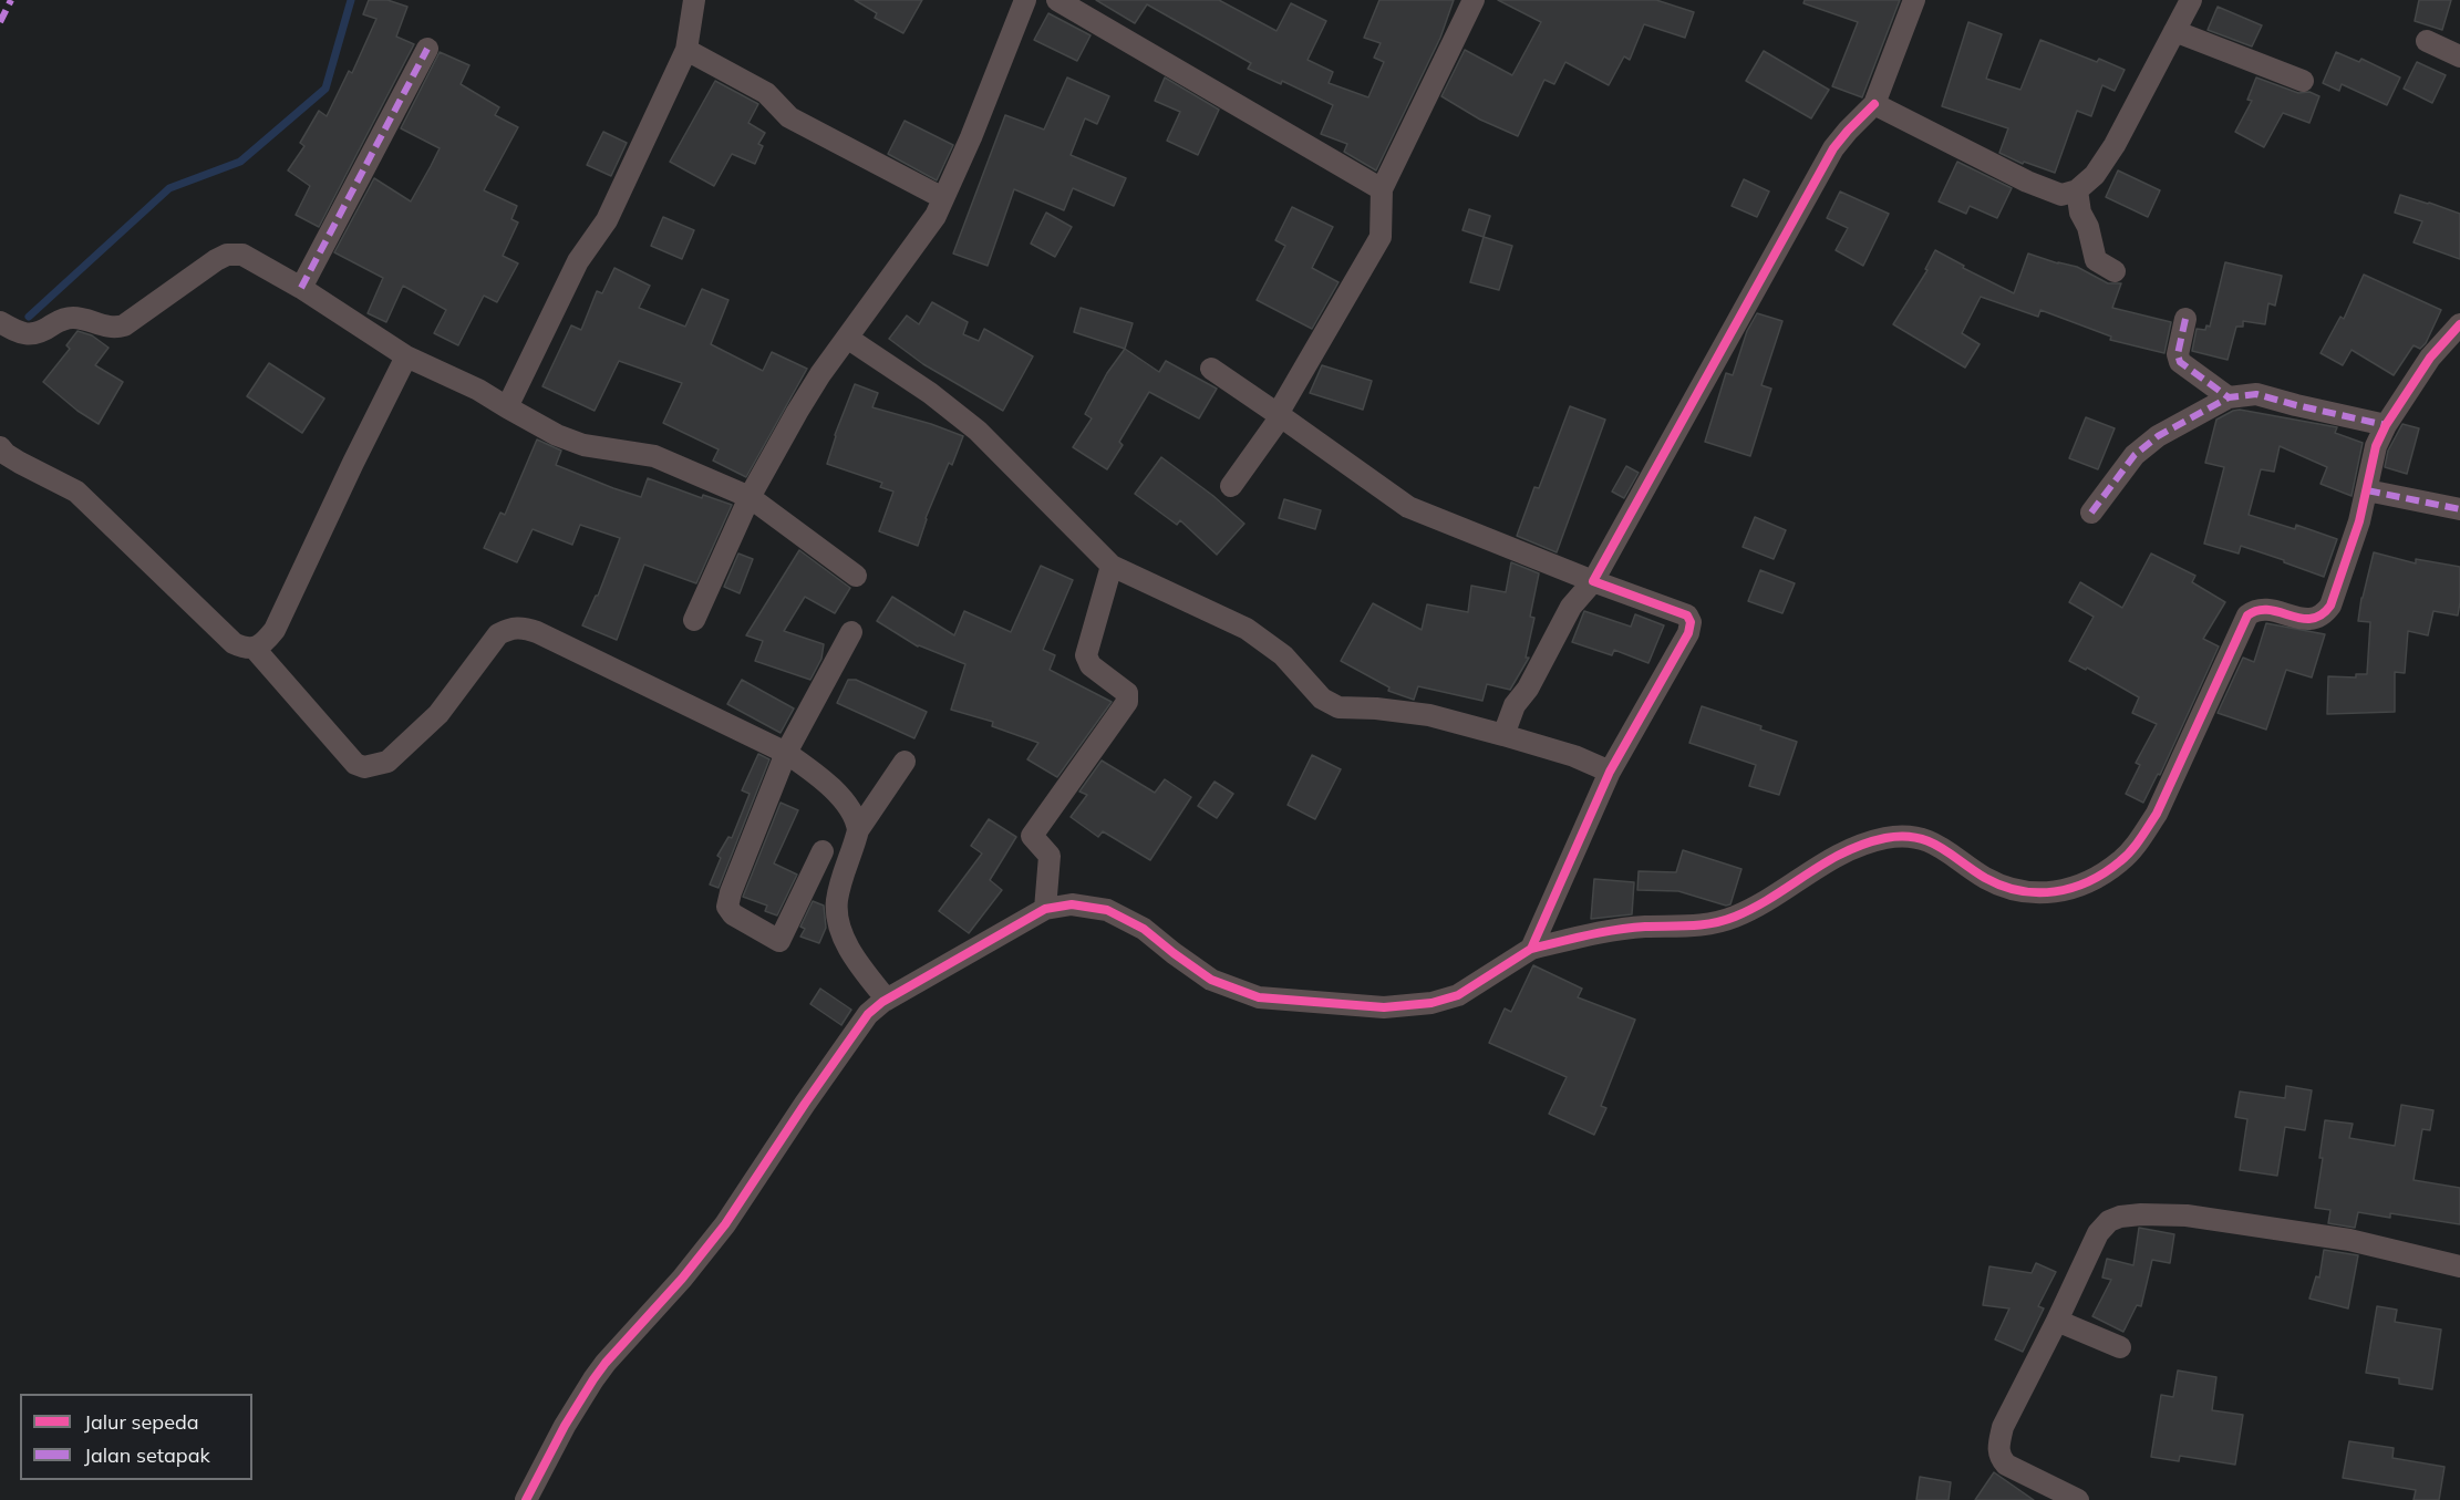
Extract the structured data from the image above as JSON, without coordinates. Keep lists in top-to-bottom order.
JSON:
{
  "legend": ["Jalur sepeda", "Jalan setapak"]
}
